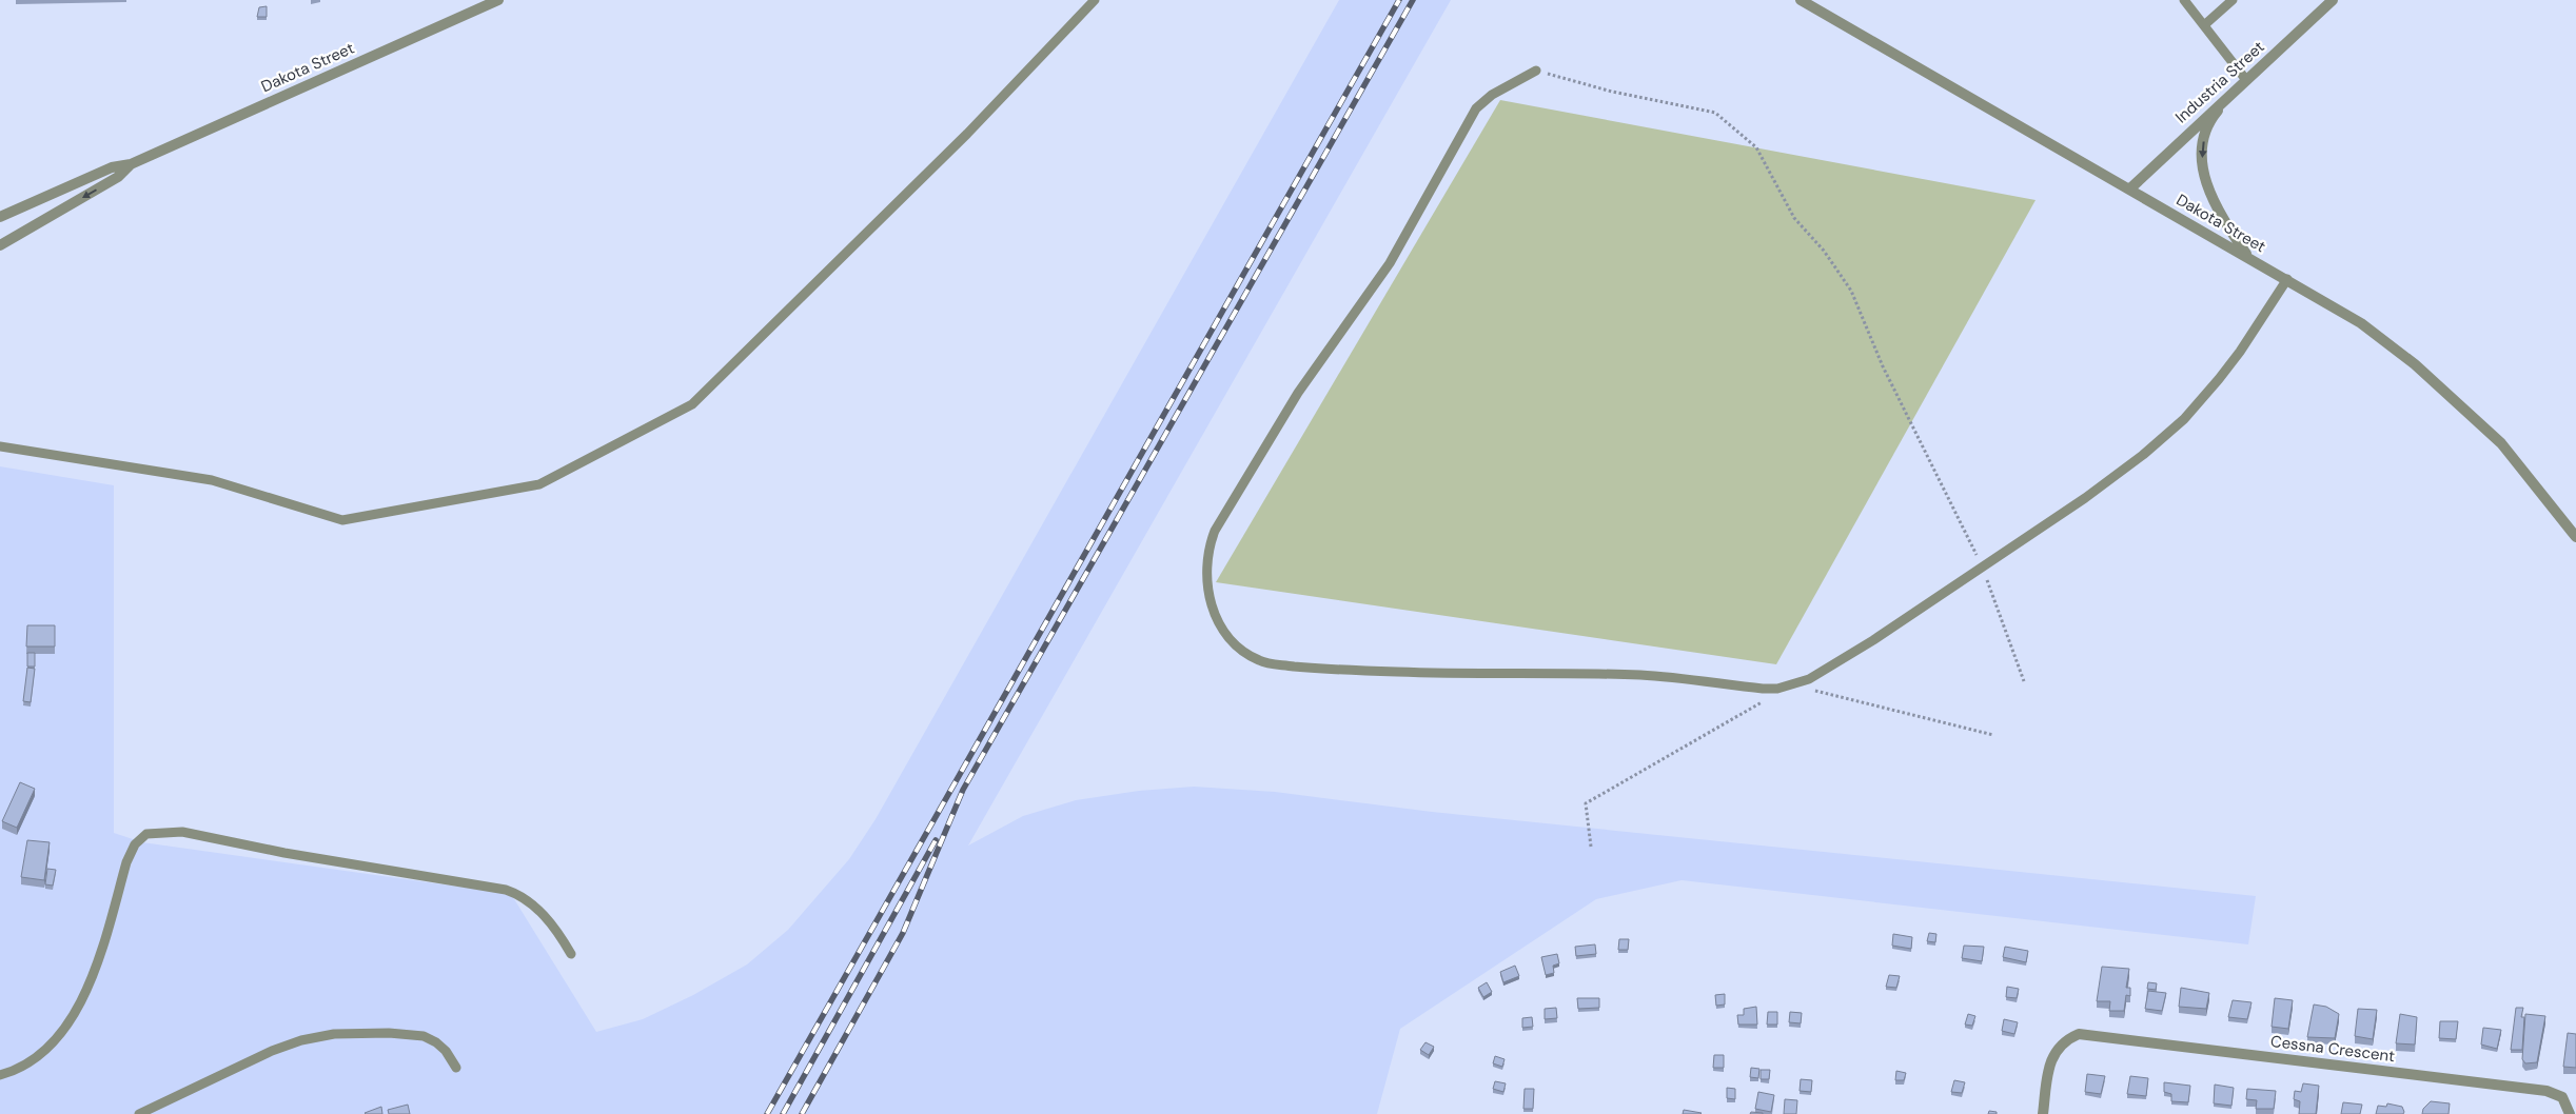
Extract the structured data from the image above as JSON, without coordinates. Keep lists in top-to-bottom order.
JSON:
{
  "streets": {
    "street": ["Dakota Street", "Industria Street", "Cessna Crescent"]
  },
  "crossings": [
    ["Dakota Street", "Industria Street"]
  ]
}
